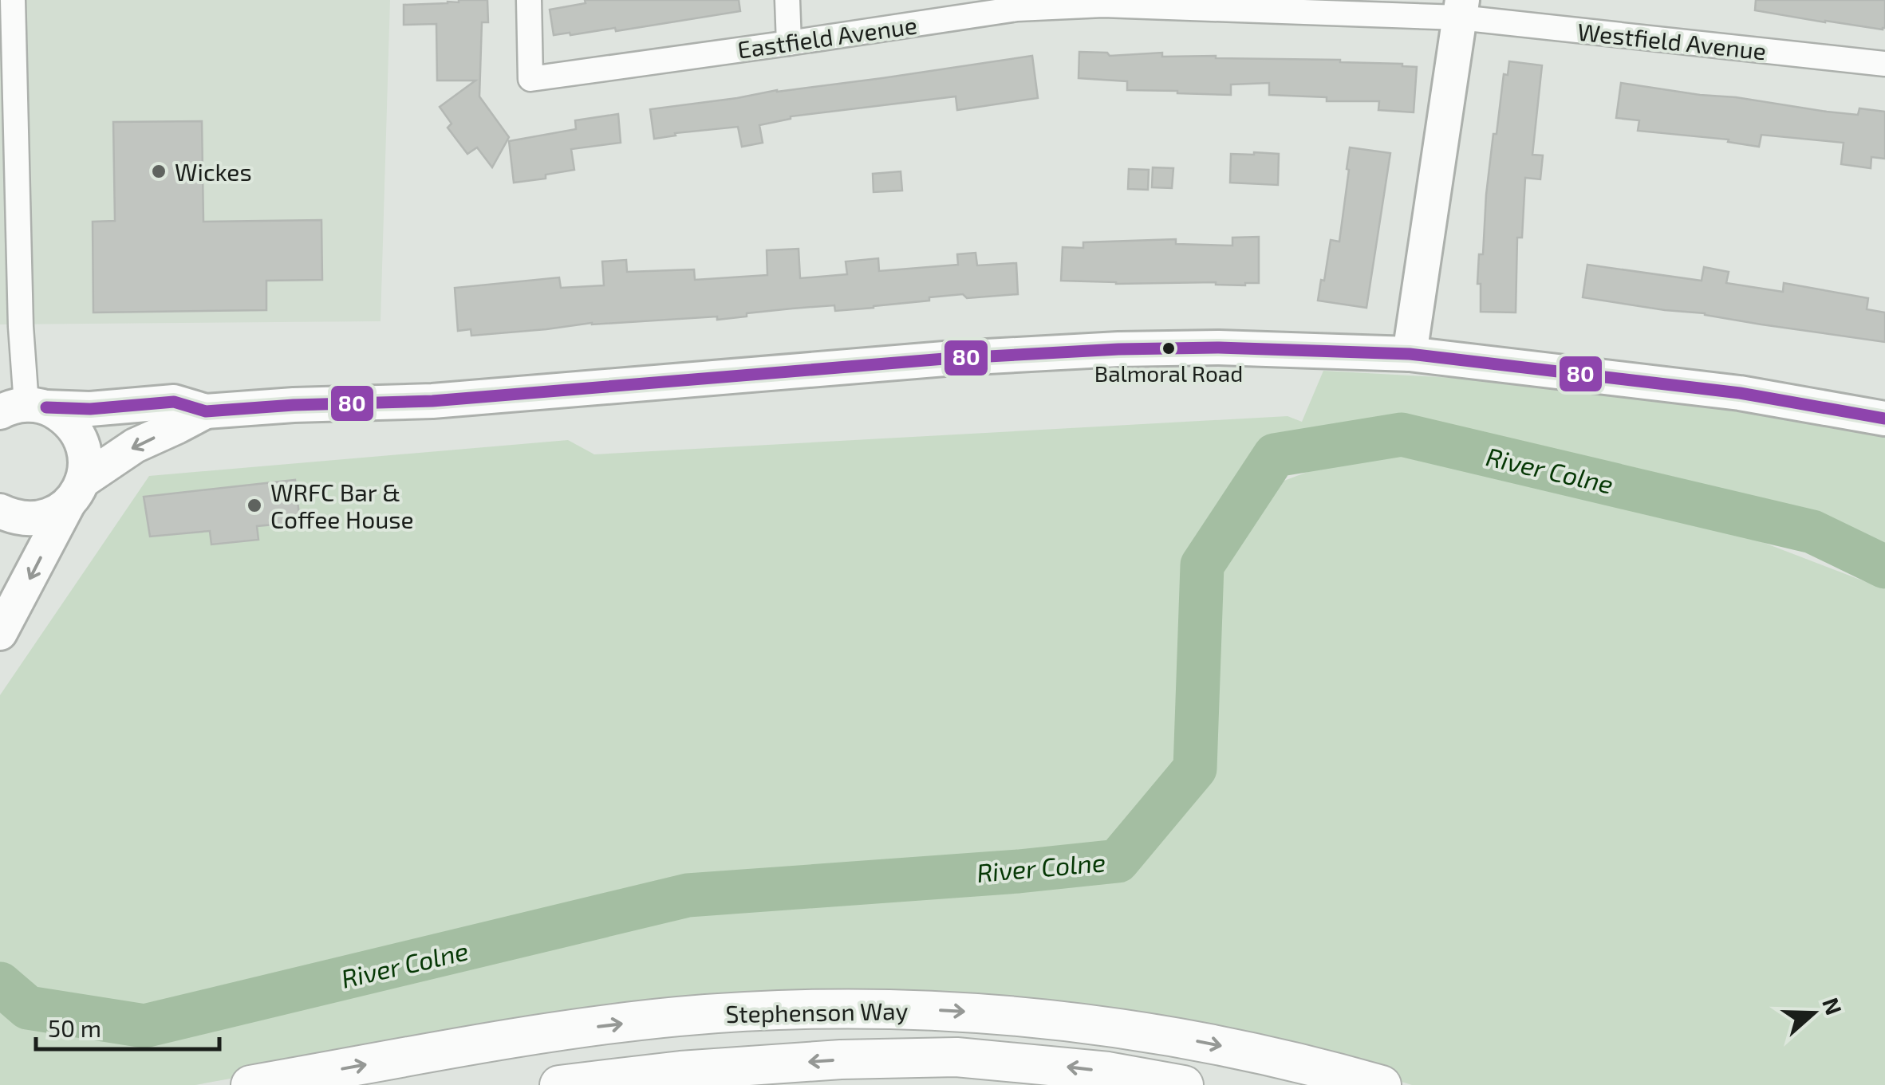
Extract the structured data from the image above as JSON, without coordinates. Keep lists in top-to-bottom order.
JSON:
{
  "streets": {
    "main road": ["Stephenson Way"],
    "street": ["Eastfield Avenue", "Westfield Avenue"]
  },
  "crossings": [
    ["Eastfield Avenue", "Westfield Avenue"]
  ],
  "water": ["River Colne"],
  "places": ["Wickes", "Balmoral Road", "WRFC Bar & Coffee House"],
  "lines": ["transit line 80"],
  "scale_bar": "50 m",
  "north": "right"
}
